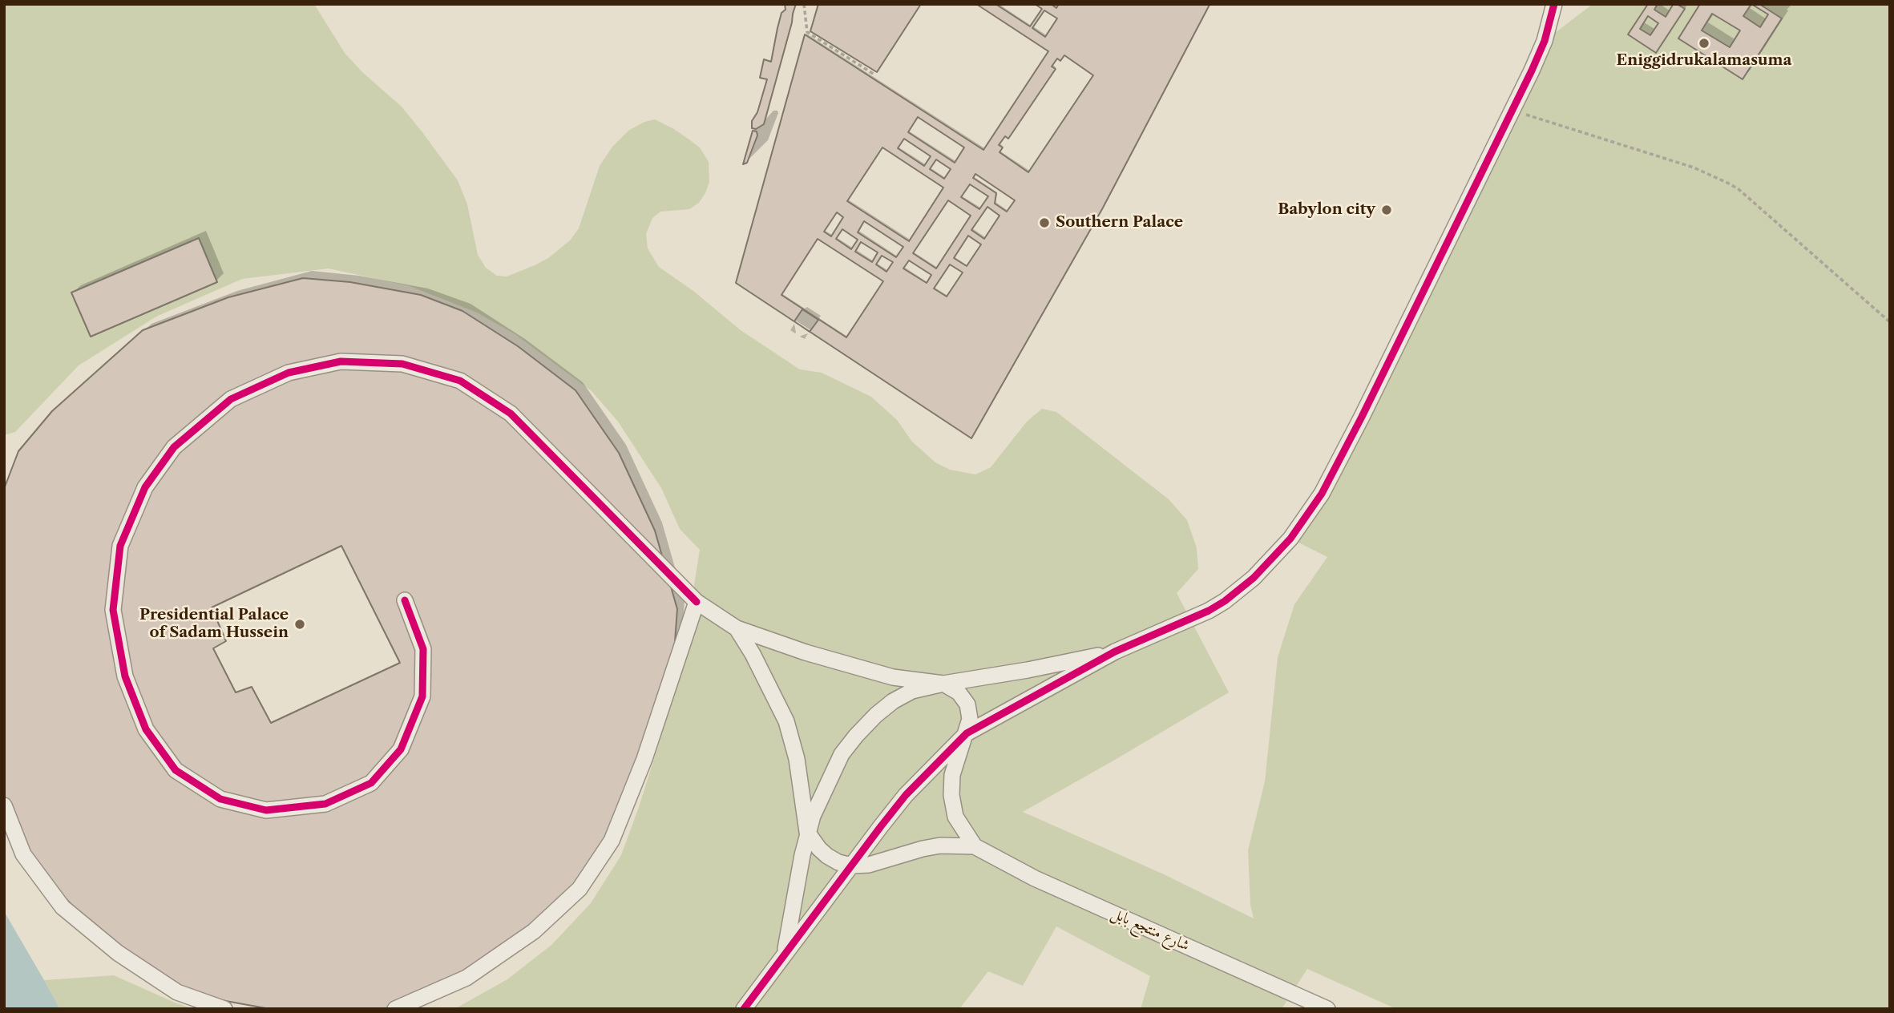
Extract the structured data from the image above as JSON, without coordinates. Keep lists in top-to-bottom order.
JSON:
{
  "streets": {
    "street": ["شارع منتجع بابل"]
  },
  "places": [
    "Eniggidrukalamasuma",
    "Babylon city",
    "Southern Palace",
    "Presidential Palace of Sadam Hussein"
  ]
}
